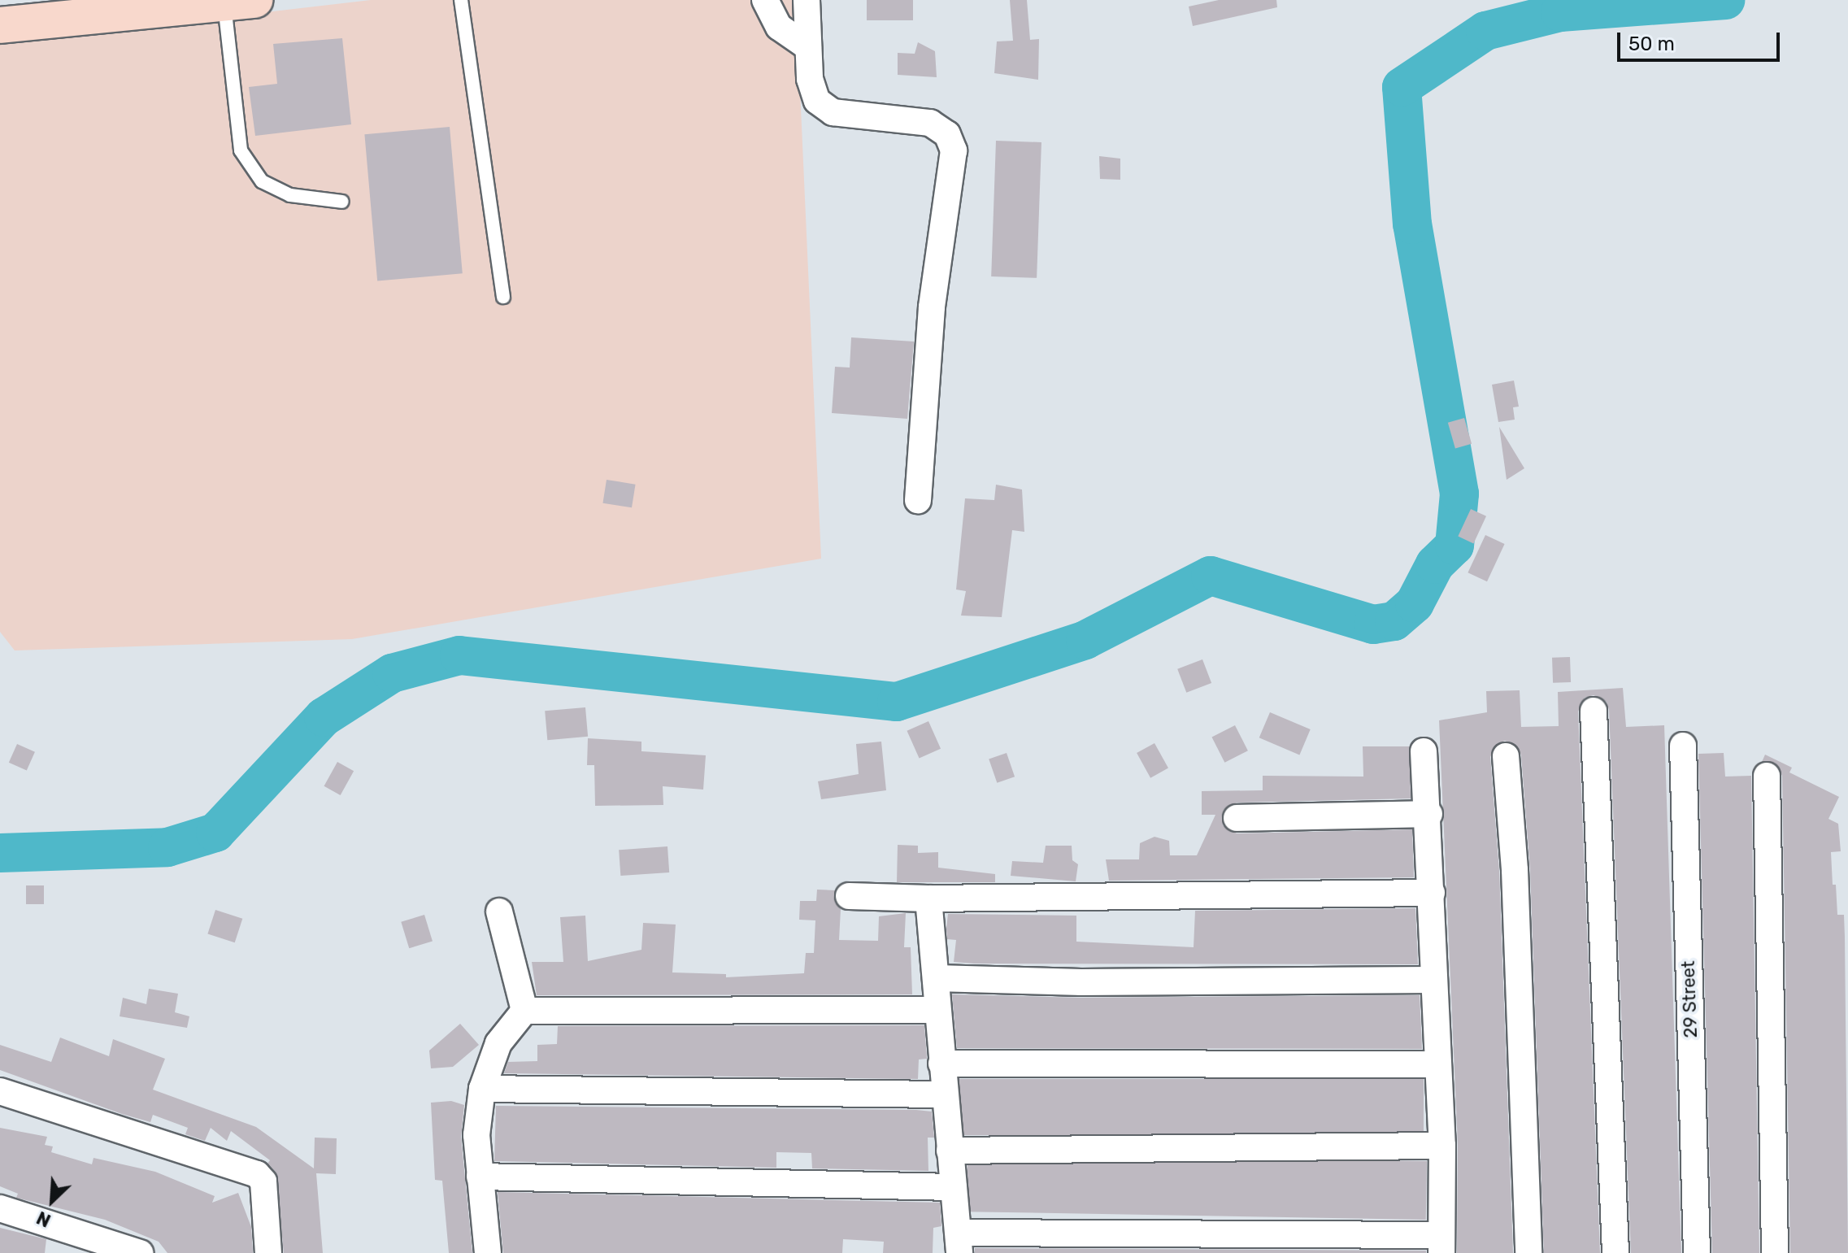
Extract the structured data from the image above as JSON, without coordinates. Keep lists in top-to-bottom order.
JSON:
{
  "streets": {
    "street": ["29 Street"]
  },
  "scale_bar": "50 m",
  "north": "bottom left"
}
